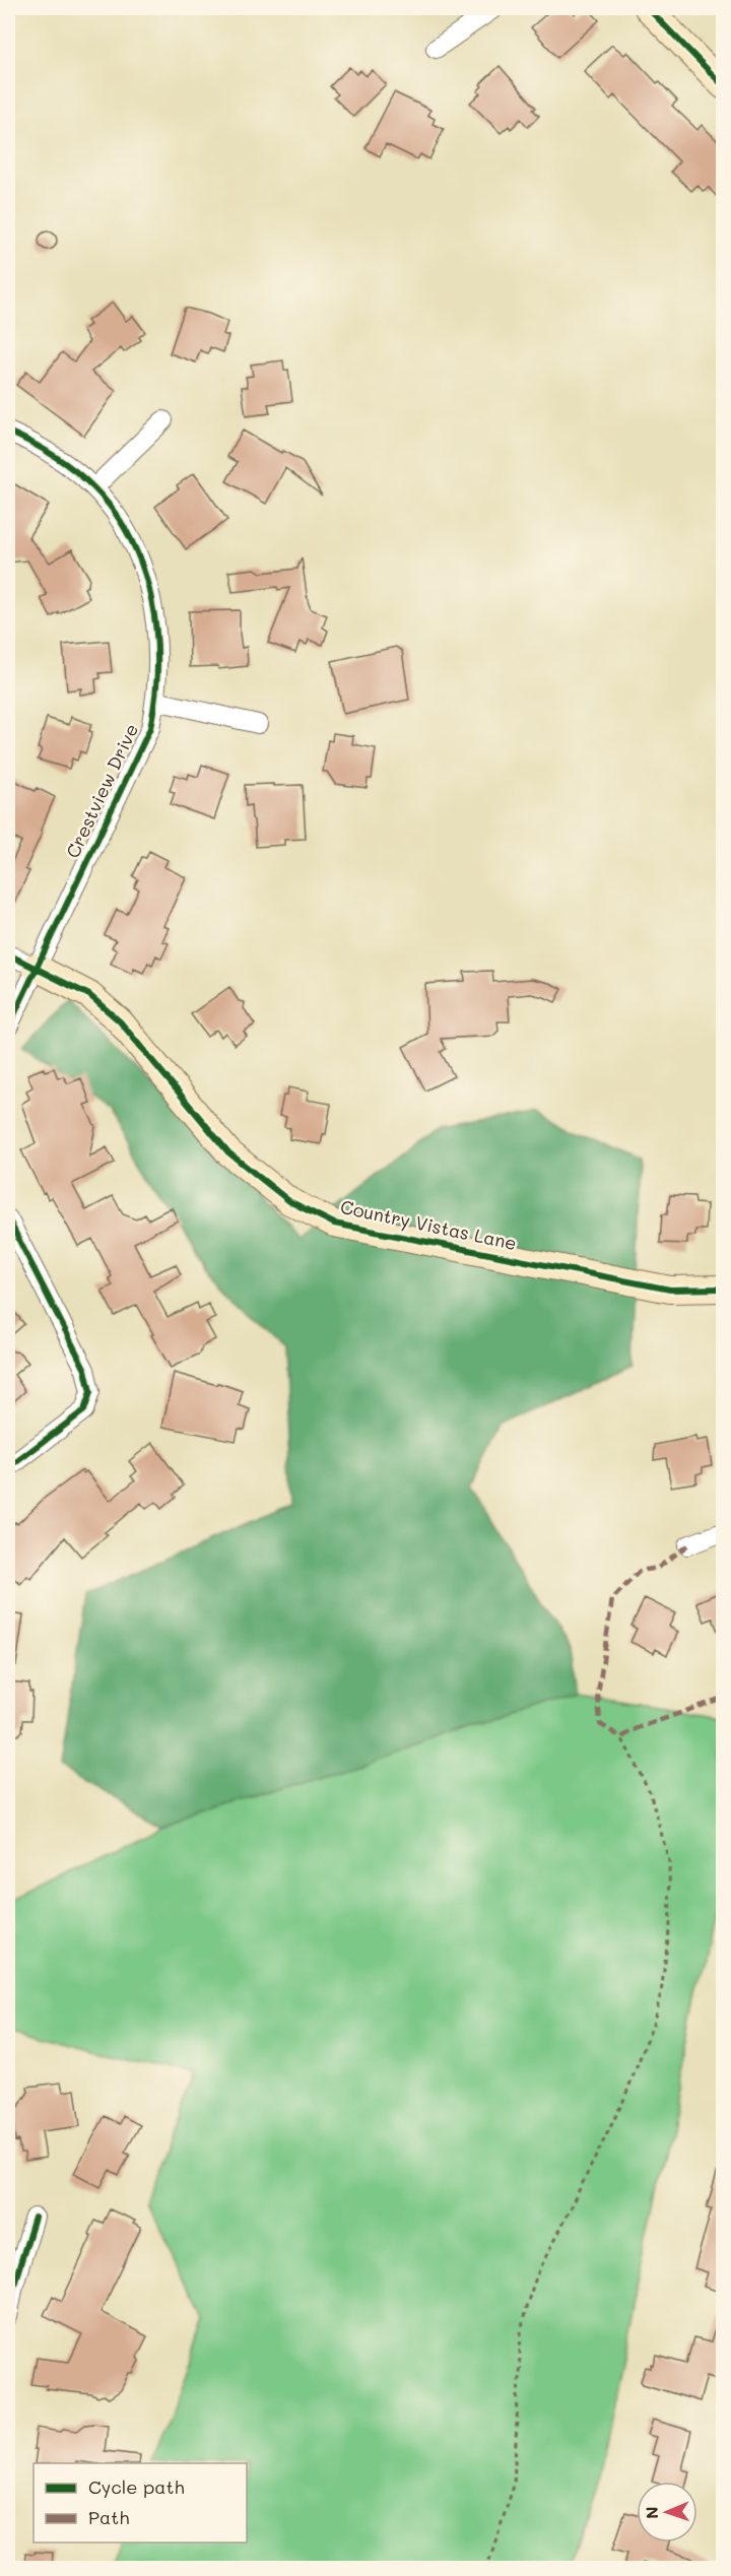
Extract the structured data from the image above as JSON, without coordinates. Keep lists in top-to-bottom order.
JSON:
{
  "streets": {
    "street": ["Crestview Drive", "Country Vistas Lane"]
  },
  "crossings": [
    ["Crestview Drive", "Country Vistas Lane"]
  ],
  "legend": ["Cycle path", "Path"],
  "north": "left"
}
